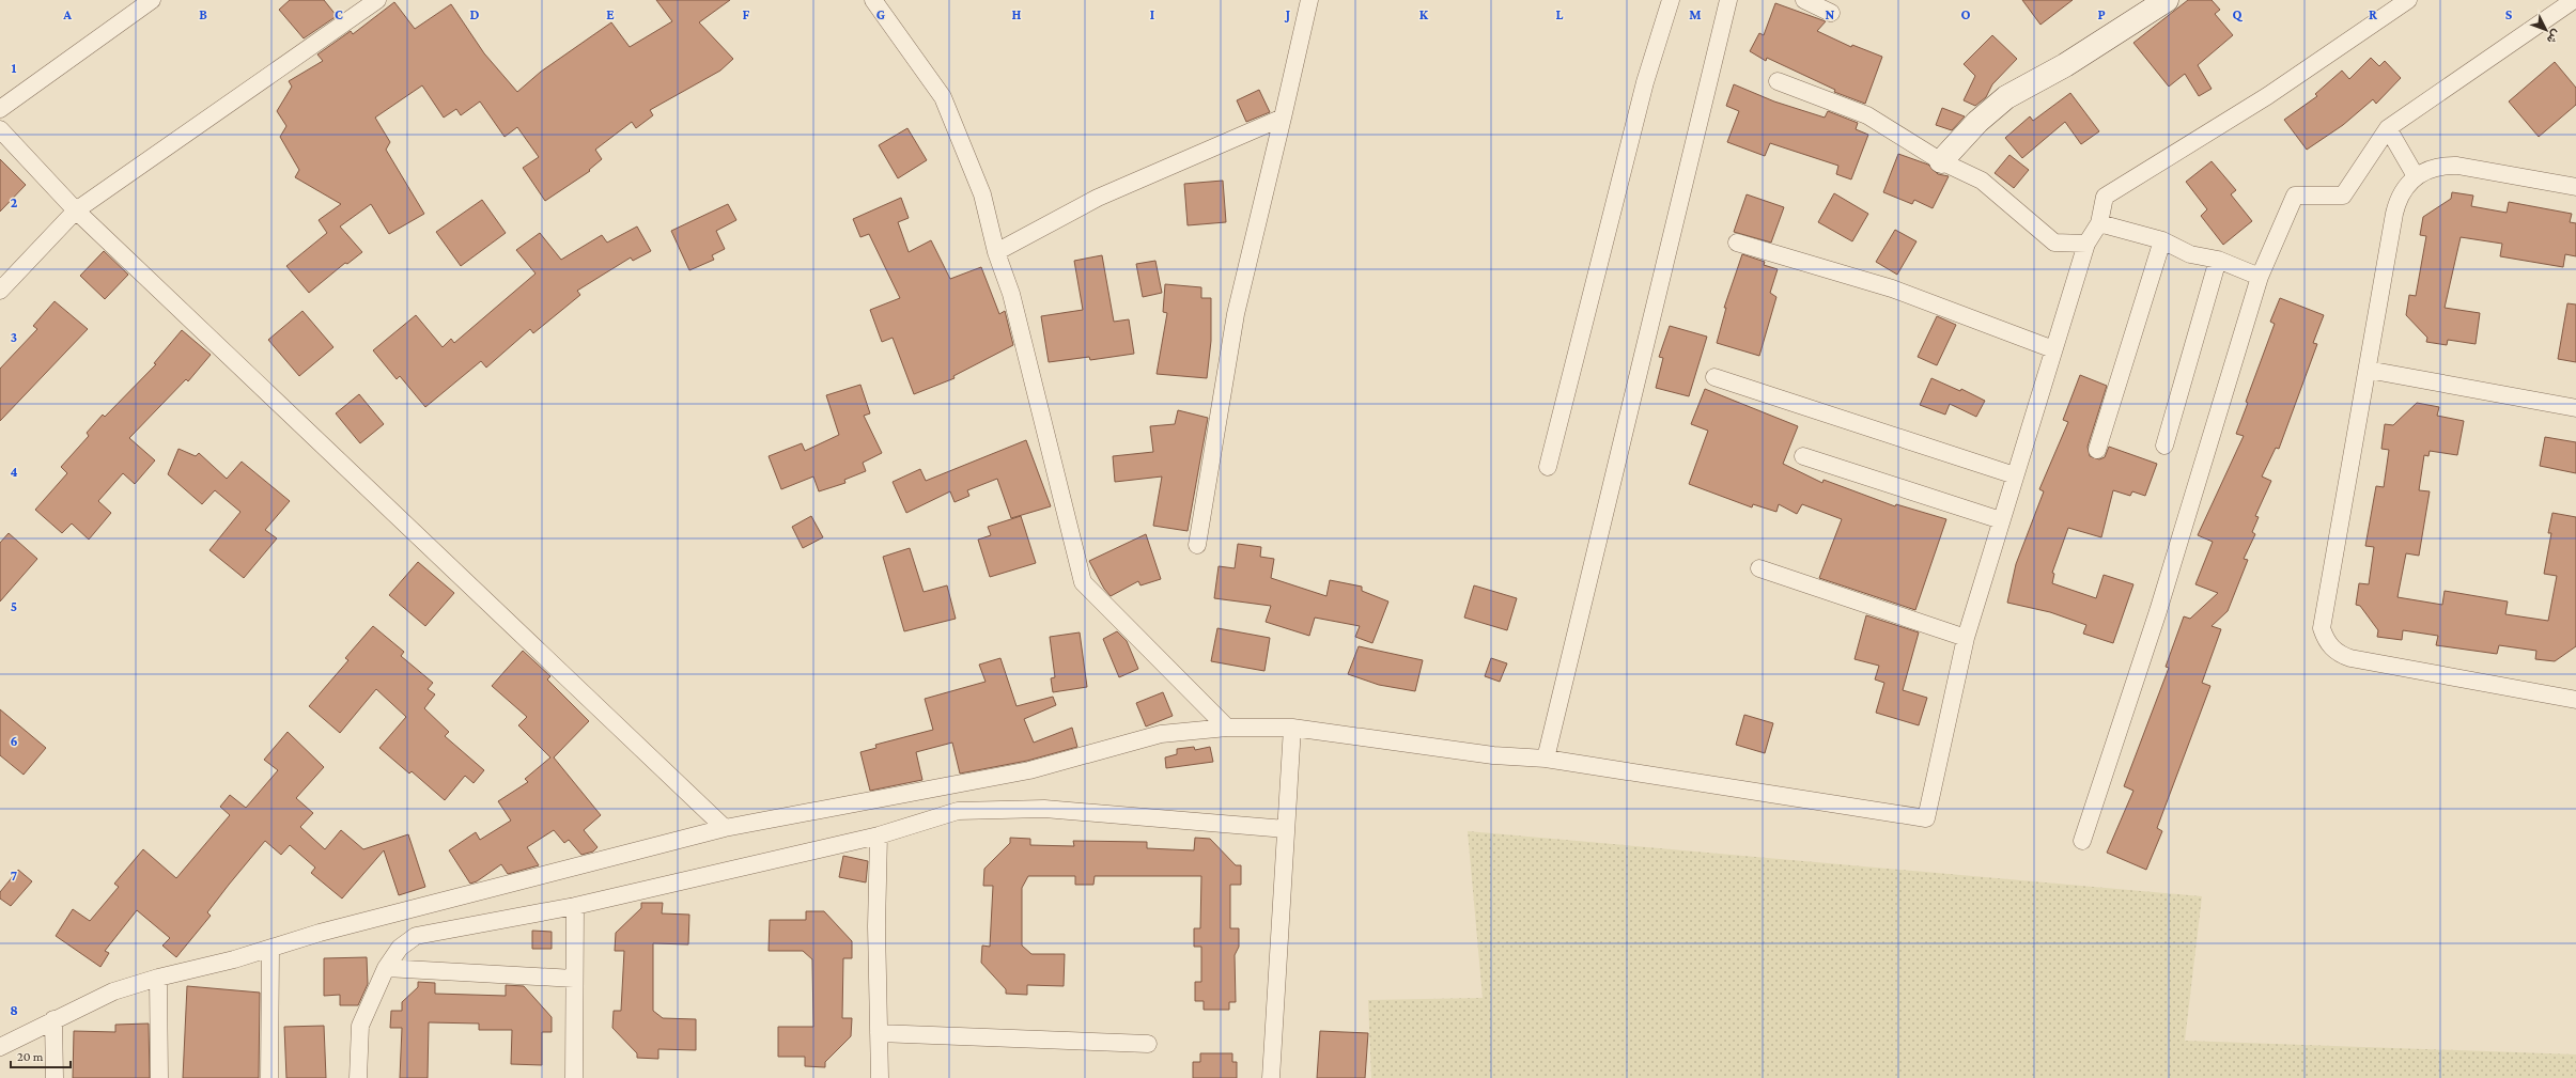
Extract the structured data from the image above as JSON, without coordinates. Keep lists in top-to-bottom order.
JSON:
{
  "scale_bar": "20 m",
  "north": "bottom right",
  "grid": {
    "columns": [
      "A",
      "B",
      "C",
      "D",
      "E",
      "F",
      "G",
      "H",
      "I",
      "J",
      "K",
      "L",
      "M",
      "N",
      "O",
      "P",
      "Q",
      "R",
      "S"
    ],
    "rows": [
      "1",
      "2",
      "3",
      "4",
      "5",
      "6",
      "7",
      "8"
    ]
  }
}
